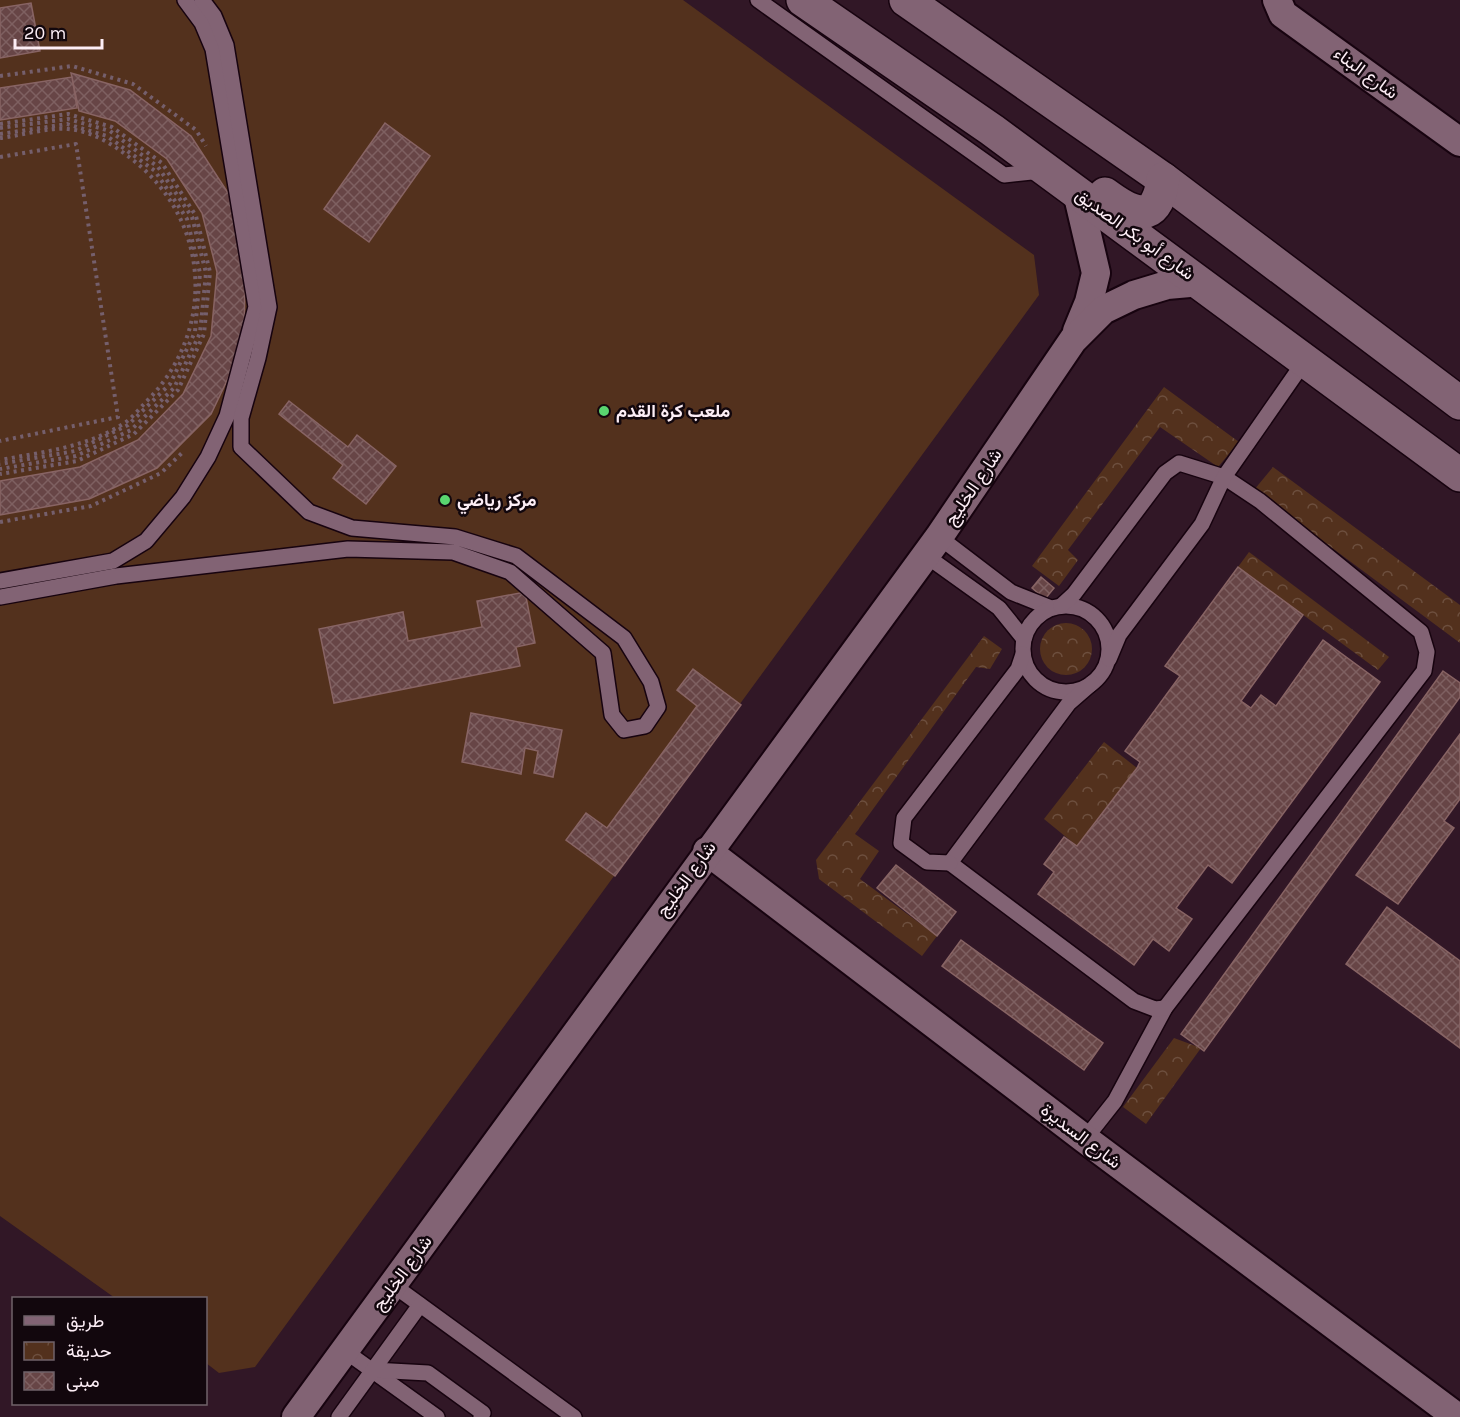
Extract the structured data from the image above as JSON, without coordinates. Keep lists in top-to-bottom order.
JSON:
{
  "streets": {
    "street": [
      "شارع البناء",
      "شارع أبو بكر الصديق",
      "شارع الخليج",
      "شارع السديرة"
    ]
  },
  "crossings": [
    ["شارع أبو بكر الصديق", "شارع الخليج"],
    ["شارع الخليج", "شارع السديرة"]
  ],
  "places": ["ملعب كرة القدم", "مركز رياضي"],
  "legend": ["طريق", "حديقة", "مبنى"],
  "scale_bar": "20 m"
}
